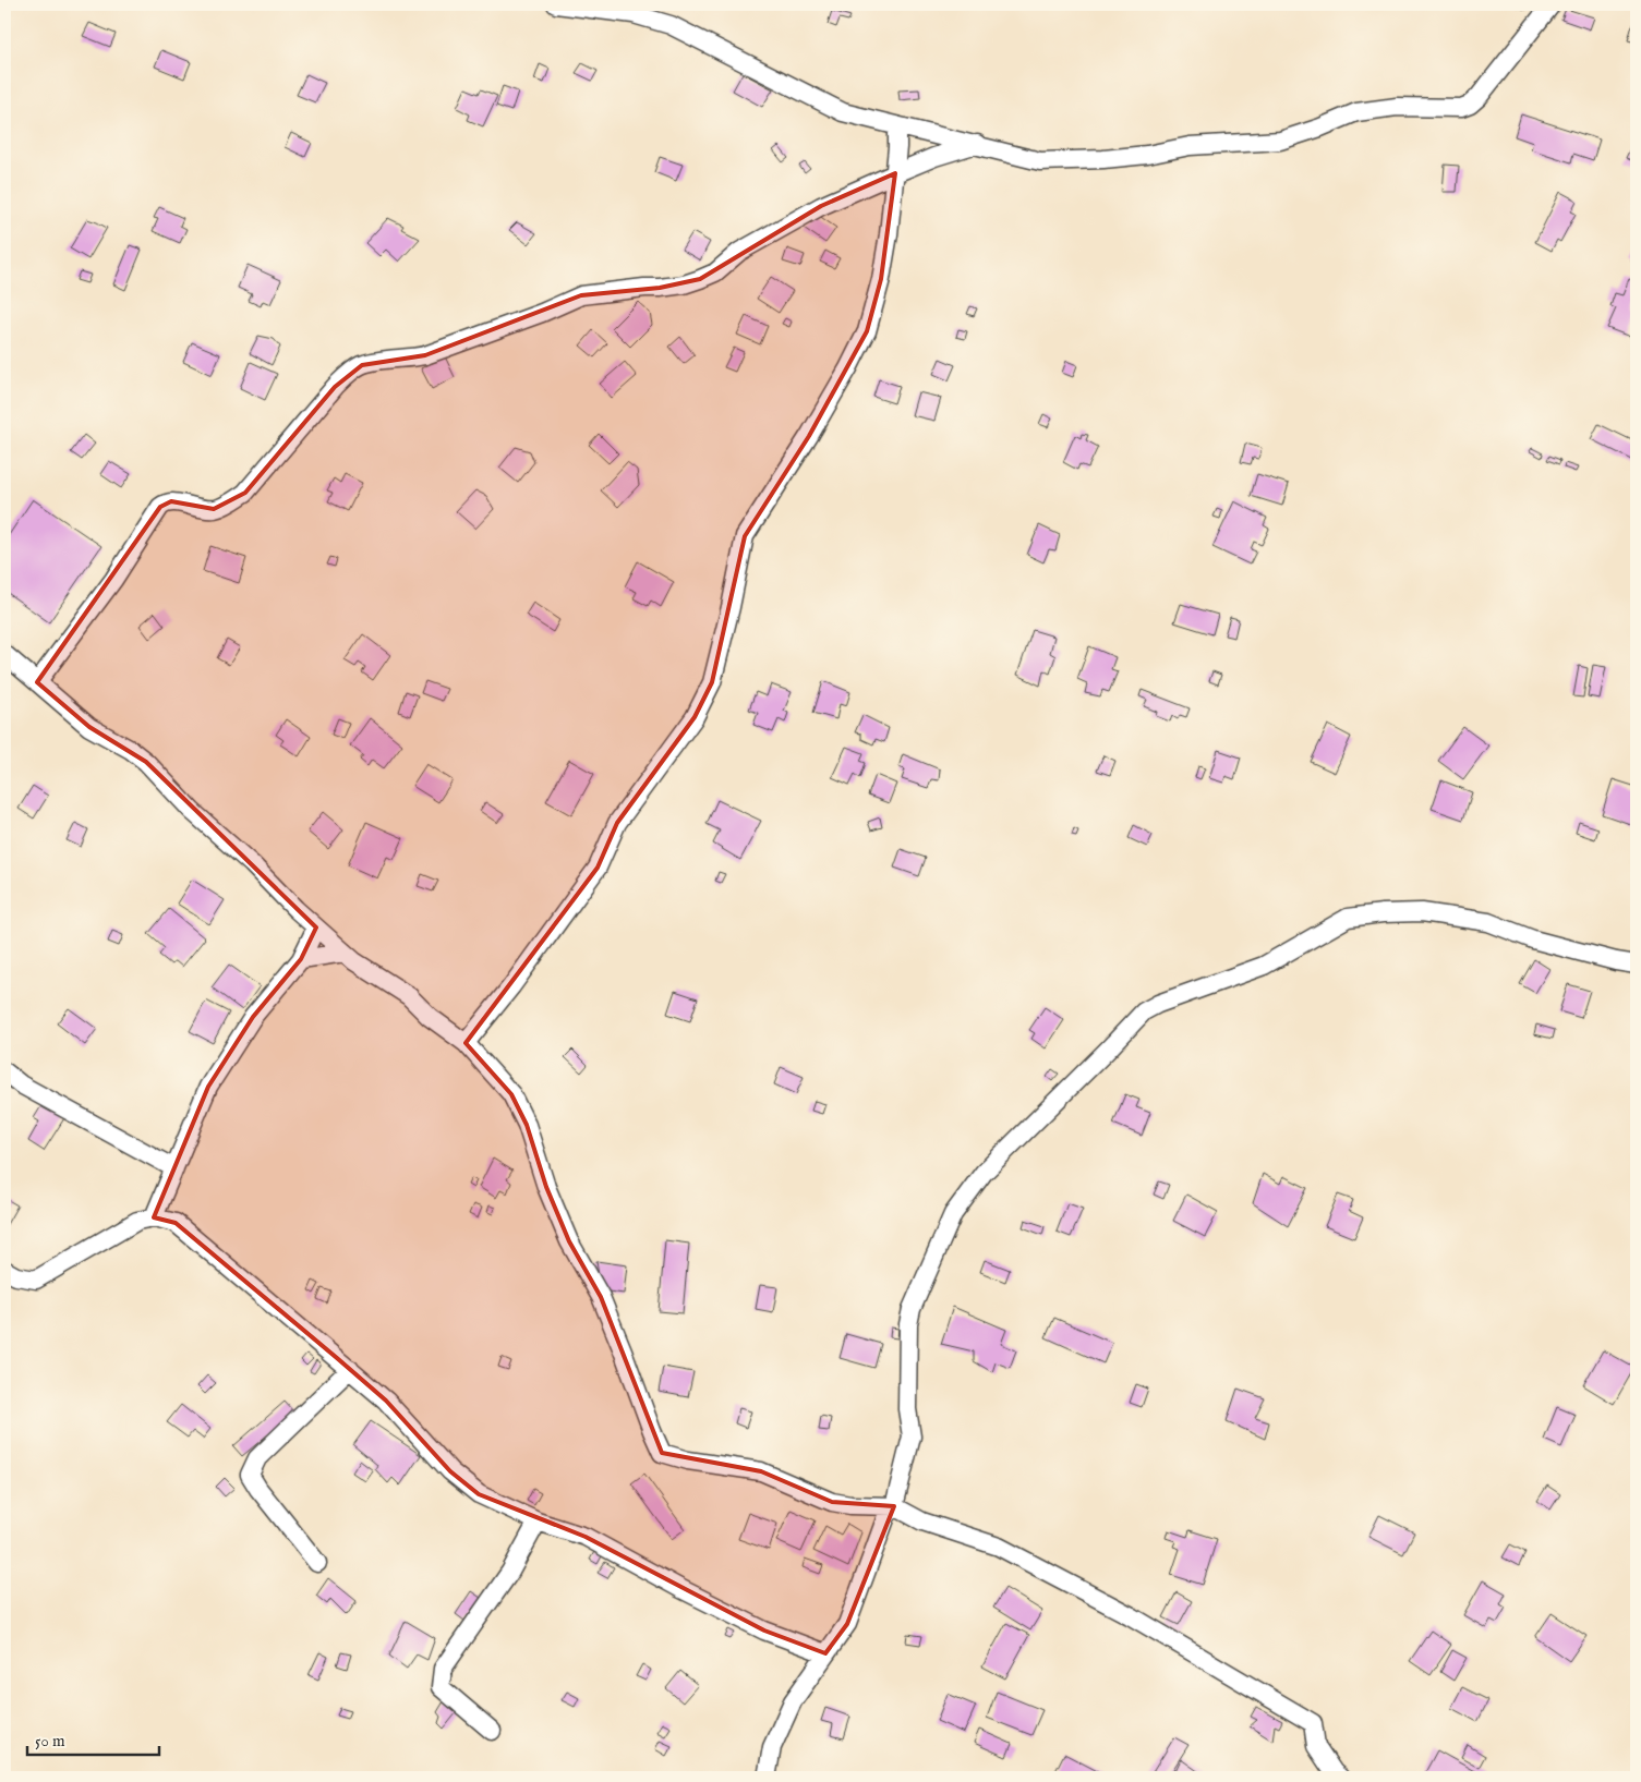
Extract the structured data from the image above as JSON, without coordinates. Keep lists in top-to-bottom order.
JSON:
{
  "scale_bar": "50 m"
}
